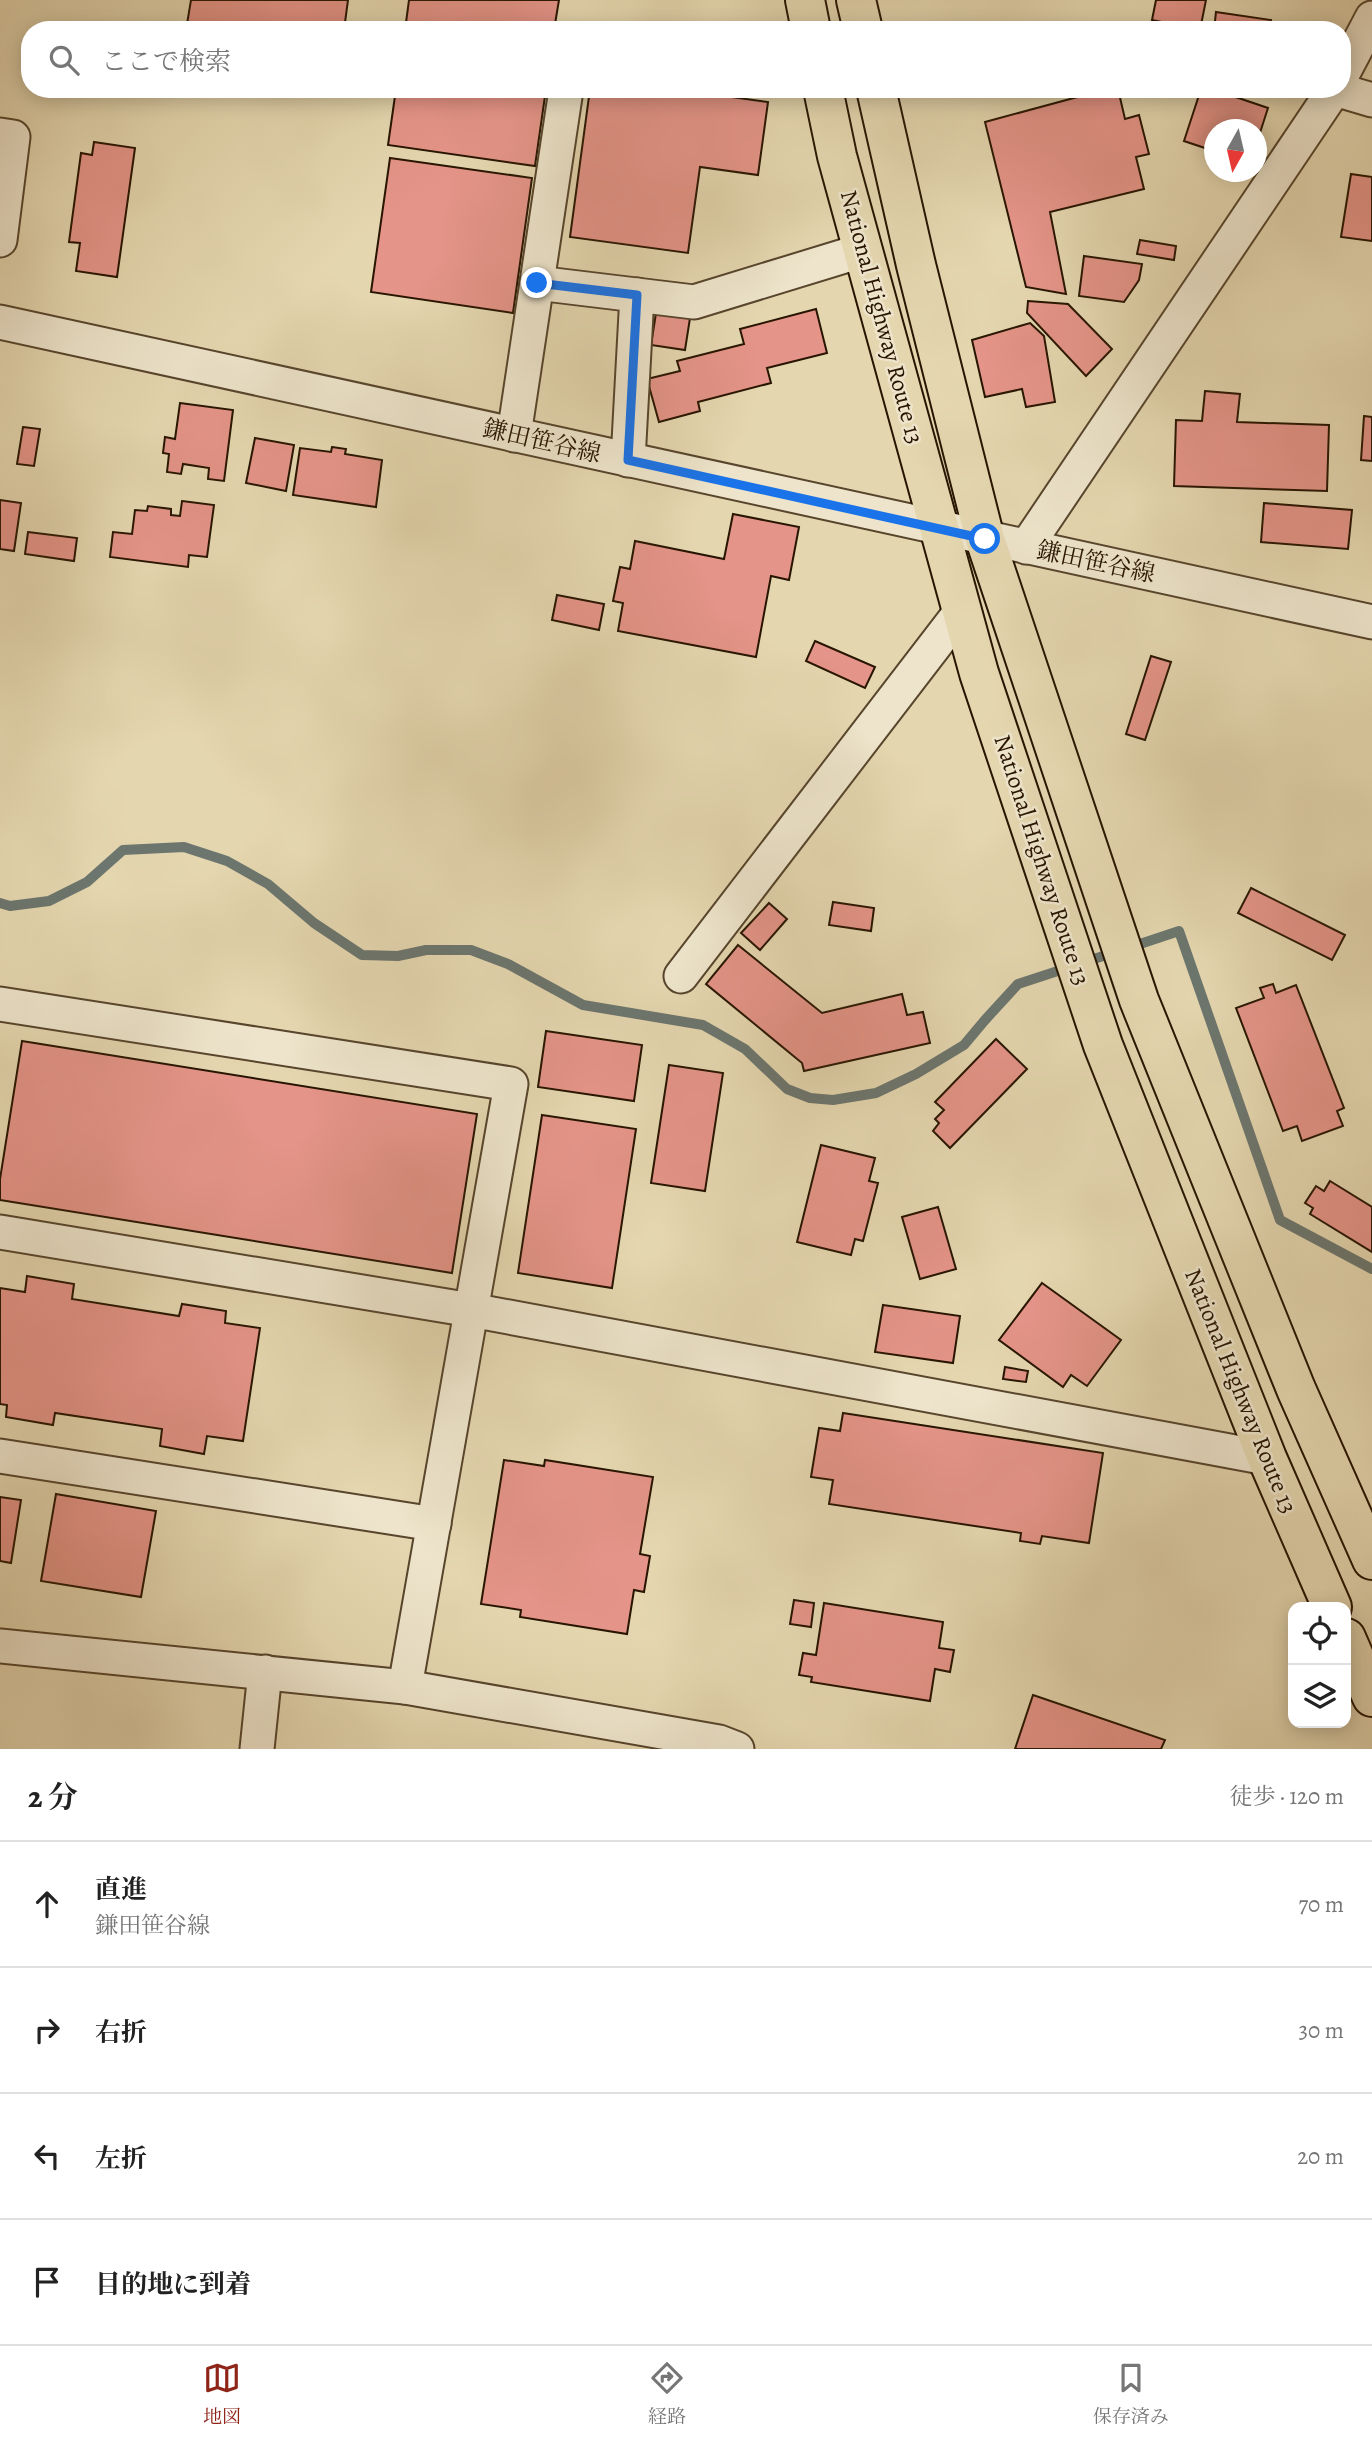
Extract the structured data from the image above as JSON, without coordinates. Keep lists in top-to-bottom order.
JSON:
{
  "streets": {
    "highway": ["National Highway Route 13"],
    "street": ["鎌田笹谷線"]
  },
  "crossings": [
    ["National Highway Route 13", "鎌田笹谷線"]
  ],
  "north": "bottom",
  "page": {
    "search": "ここで検索",
    "heading": ["2 分", "徒歩 · 120 m"],
    "list": [
      ["直進", "鎌田笹谷線", "70 m"],
      ["右折", "30 m"],
      ["左折", "20 m"],
      "目的地に到着"
    ],
    "nav": ["地図", "経路", "保存済み"]
  }
}
